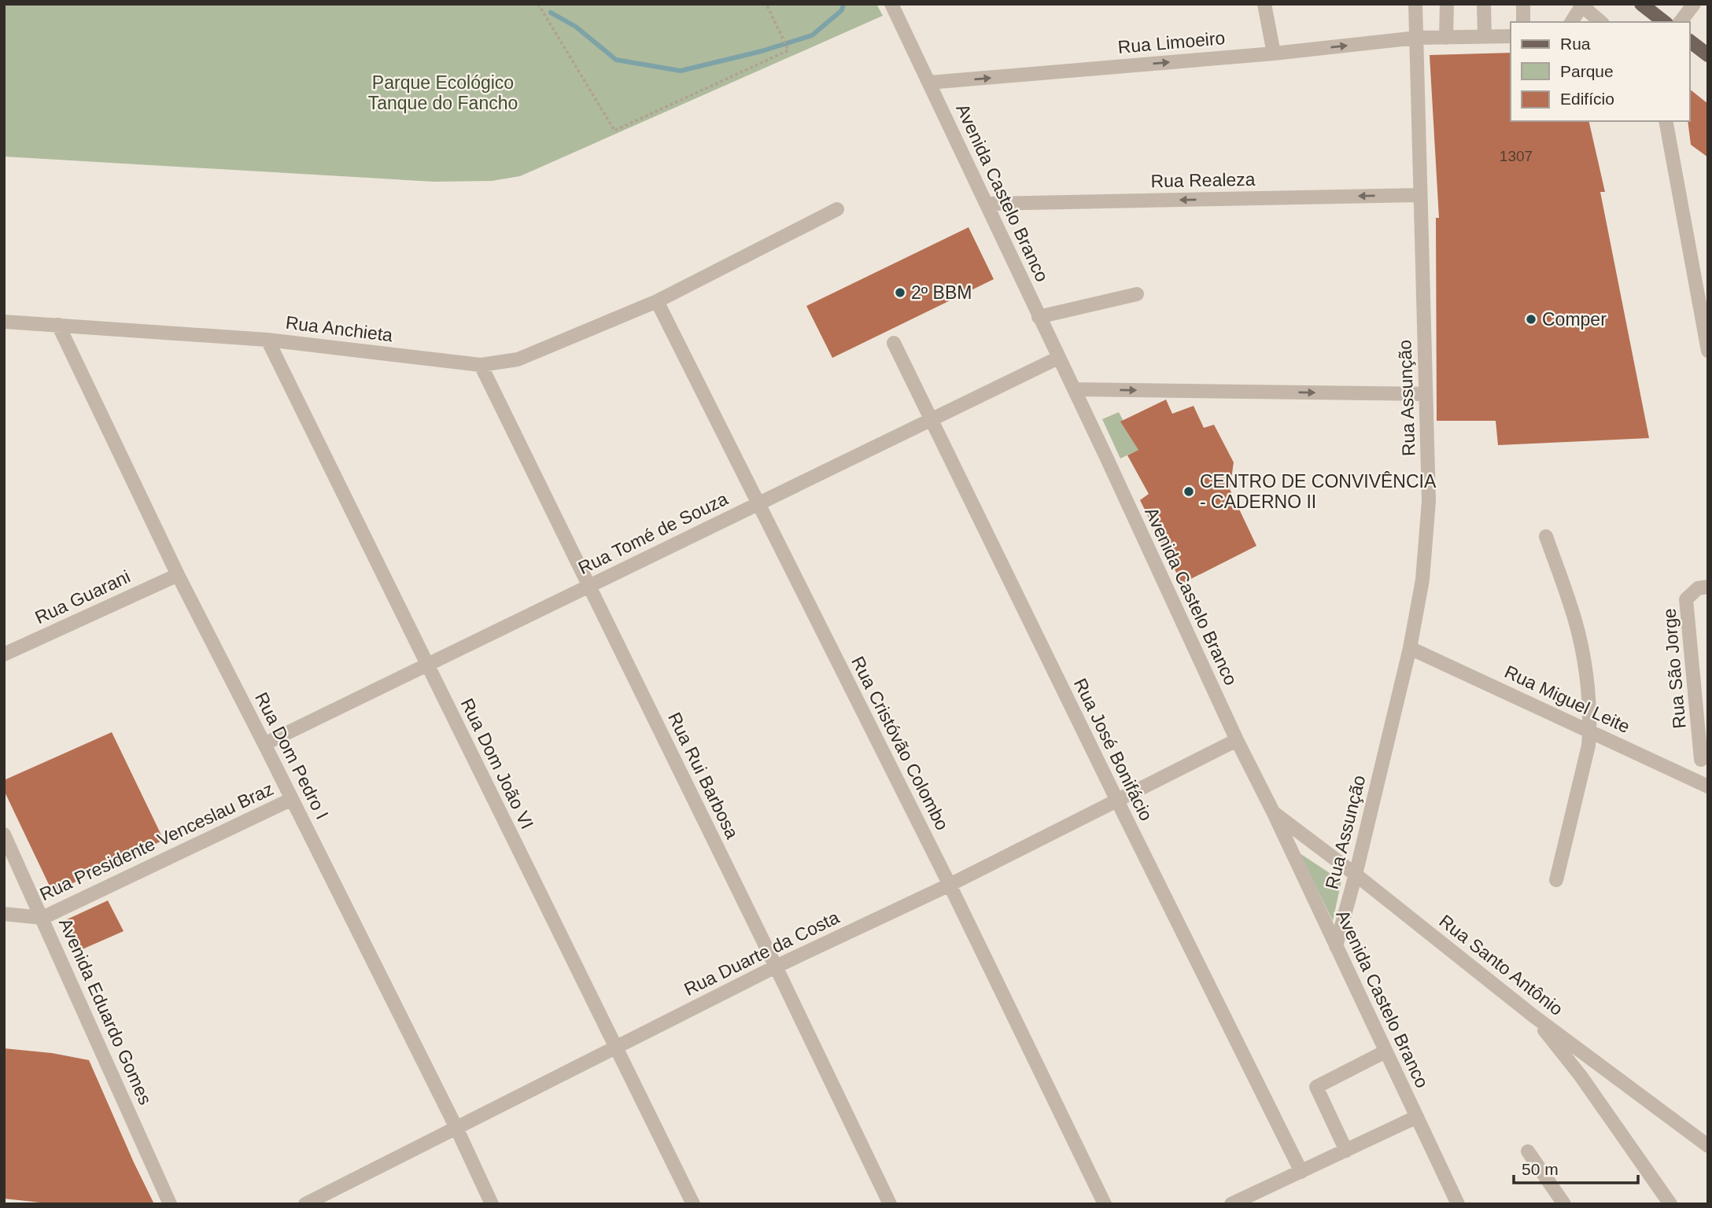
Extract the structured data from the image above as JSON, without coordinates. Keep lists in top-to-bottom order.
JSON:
{
  "streets": {
    "street": [
      "Rua Limoeiro",
      "Rua Realeza",
      "Avenida Castelo Branco",
      "Rua Anchieta",
      "Rua Assunção",
      "Rua Tomé de Souza",
      "Rua Guarani",
      "Rua São Jorge",
      "Rua Miguel Leite",
      "Rua Cristóvão Colombo",
      "Rua José Bonifácio",
      "Rua Dom Pedro I",
      "Rua Dom João VI",
      "Rua Rui Barbosa",
      "Rua Presidente Venceslau Braz",
      "Rua Duarte da Costa",
      "Rua Santo Antônio",
      "Avenida Eduardo Gomes"
    ]
  },
  "crossings": [
    ["Rua Limoeiro", "Avenida Castelo Branco"],
    ["Rua Limoeiro", "Rua Assunção"],
    ["Rua Realeza", "Avenida Castelo Branco"],
    ["Rua Realeza", "Rua Assunção"],
    ["Avenida Castelo Branco", "Rua Assunção"],
    ["Avenida Castelo Branco", "Rua Tomé de Souza"],
    ["Avenida Castelo Branco", "Rua Duarte da Costa"],
    ["Avenida Castelo Branco", "Rua Santo Antônio"],
    ["Rua Anchieta", "Rua Cristóvão Colombo"],
    ["Rua Anchieta", "Rua Dom Pedro I"],
    ["Rua Anchieta", "Rua Dom João VI"],
    ["Rua Anchieta", "Rua Rui Barbosa"],
    ["Rua Assunção", "Rua Miguel Leite"],
    ["Rua Assunção", "Rua Santo Antônio"],
    ["Rua Tomé de Souza", "Rua Cristóvão Colombo"],
    ["Rua Tomé de Souza", "Rua José Bonifácio"],
    ["Rua Tomé de Souza", "Rua Dom Pedro I"],
    ["Rua Tomé de Souza", "Rua Dom João VI"],
    ["Rua Tomé de Souza", "Rua Rui Barbosa"],
    ["Rua Guarani", "Rua Dom Pedro I"],
    ["Rua Cristóvão Colombo", "Rua Duarte da Costa"],
    ["Rua José Bonifácio", "Rua Duarte da Costa"],
    ["Rua Dom Pedro I", "Rua Presidente Venceslau Braz"],
    ["Rua Dom Pedro I", "Rua Duarte da Costa"],
    ["Rua Dom João VI", "Rua Duarte da Costa"],
    ["Rua Rui Barbosa", "Rua Duarte da Costa"],
    ["Rua Presidente Venceslau Braz", "Avenida Eduardo Gomes"]
  ],
  "one_way": ["Rua Limoeiro", "Rua Realeza"],
  "parks": ["Parque Ecológico Tanque do Fancho"],
  "places": ["2º BBM", "Comper", "CENTRO DE CONVIVÊNCIA - CADERNO II"],
  "house_numbers": ["1307"],
  "legend": ["Rua", "Parque", "Edifício"],
  "scale_bar": "50 m"
}
